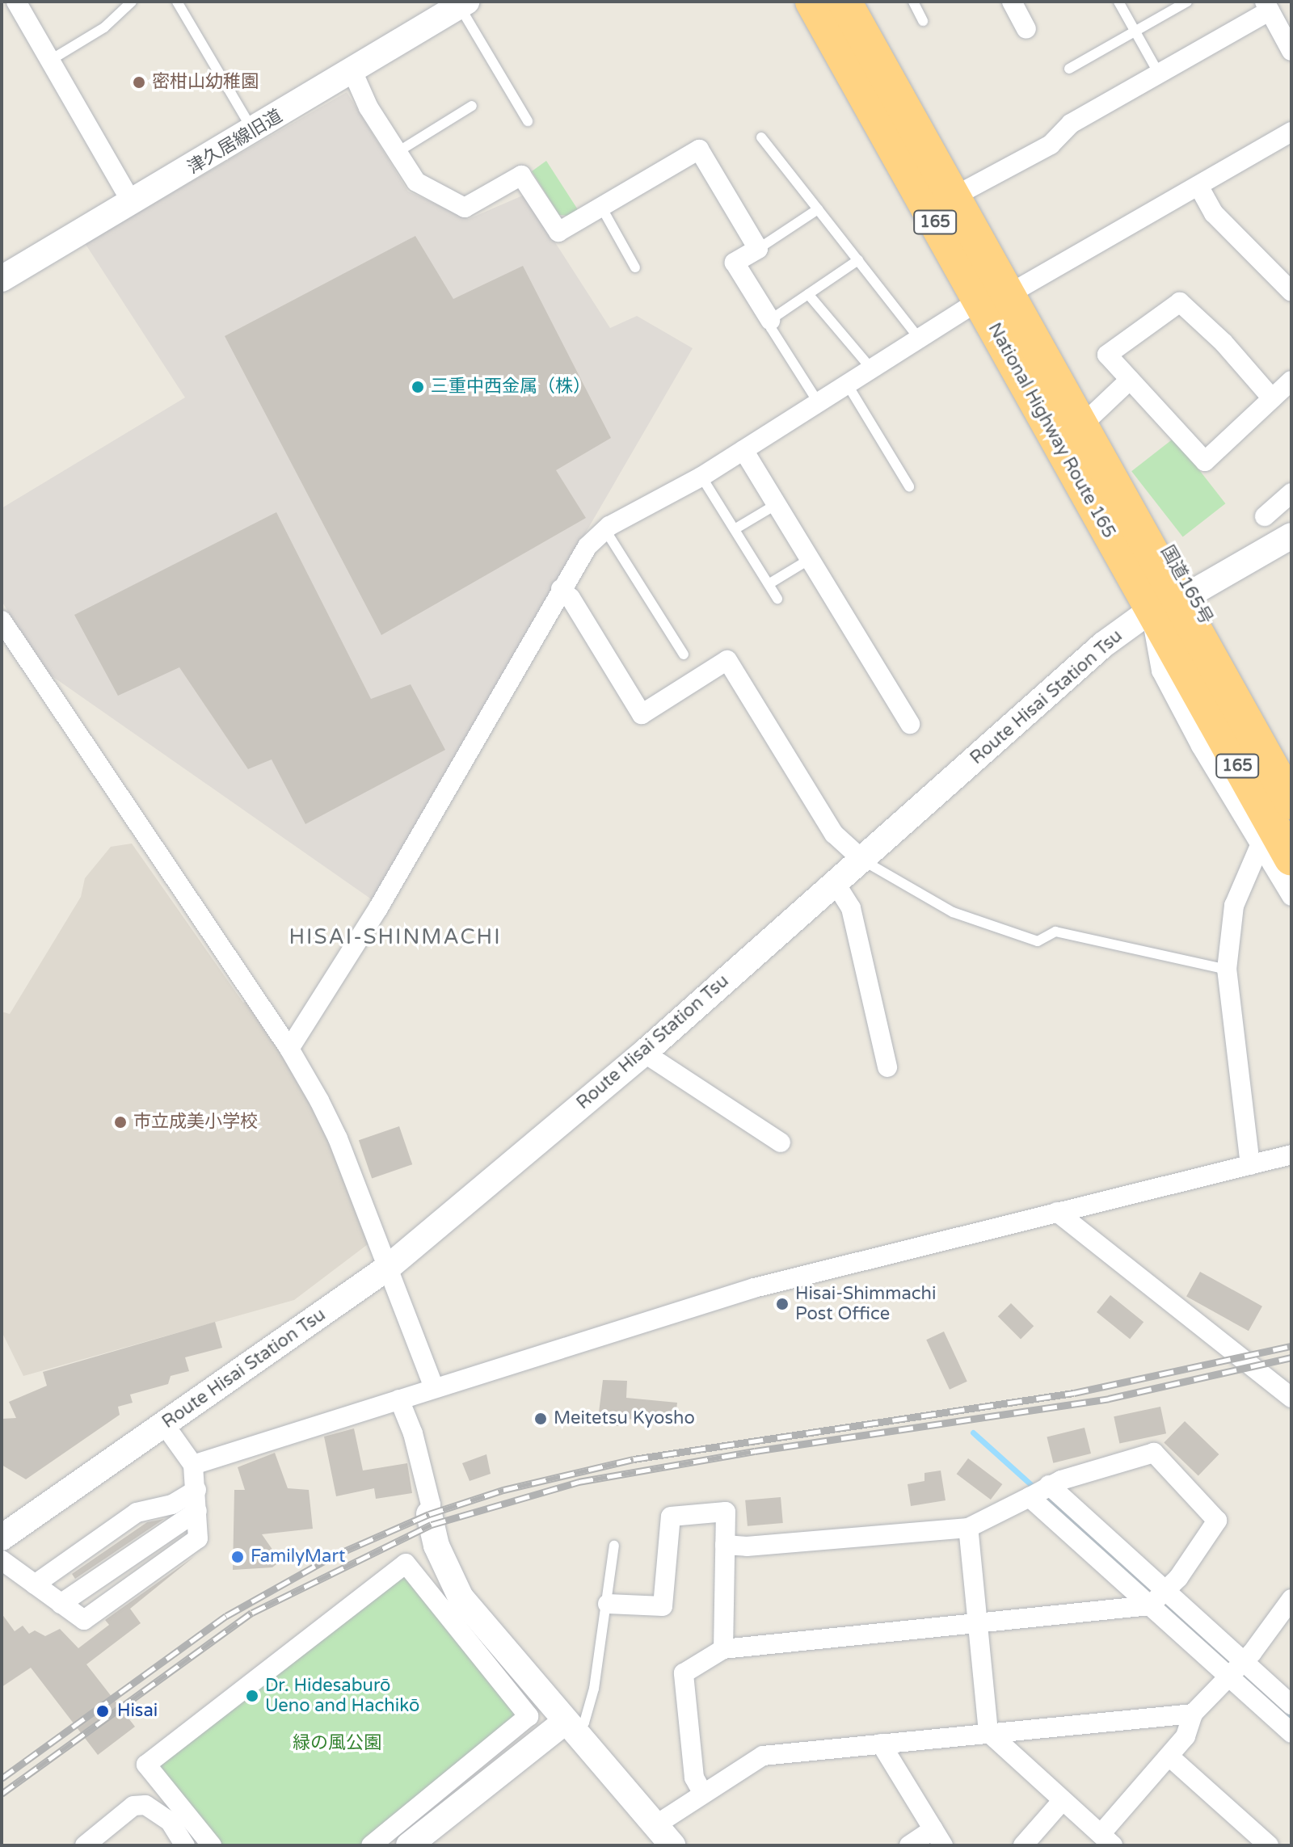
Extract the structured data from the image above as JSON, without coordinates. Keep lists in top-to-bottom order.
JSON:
{
  "streets": {
    "highway": ["165", "National Highway Route 165"],
    "main road": ["津久居線旧道", "Route Hisai Station Tsu"],
    "street": ["国道165号"]
  },
  "crossings": [
    ["165", "National Highway Route 165"],
    ["165", "国道165号"],
    ["165", "Route Hisai Station Tsu"],
    ["National Highway Route 165", "国道165号"],
    ["National Highway Route 165", "Route Hisai Station Tsu"],
    ["国道165号", "Route Hisai Station Tsu"]
  ],
  "districts": ["HISAI-SHINMACHI"],
  "parks": ["緑の風公園"],
  "places": [
    "密柑山幼稚園",
    "三重中西金属（株）",
    "市立成美小学校",
    "Hisai-Shimmachi Post Office",
    "Meitetsu Kyosho",
    "FamilyMart",
    "Dr. Hidesaburō Ueno and Hachikō",
    "Hisai"
  ]
}
